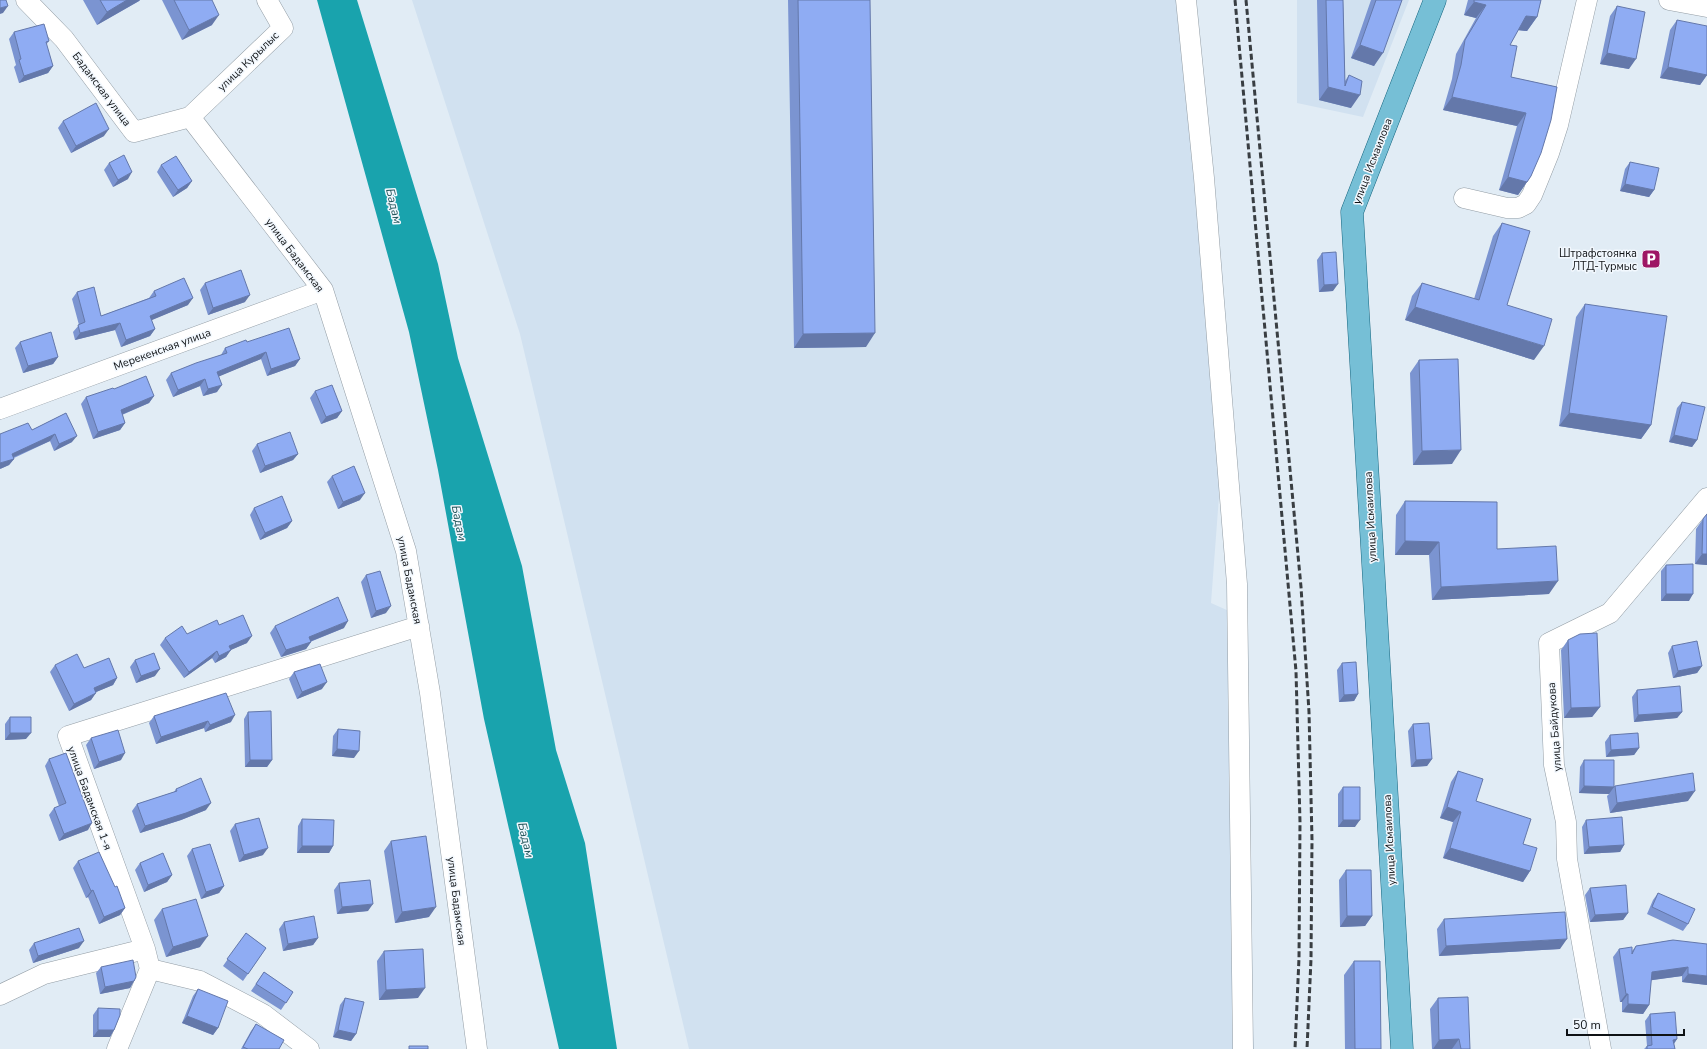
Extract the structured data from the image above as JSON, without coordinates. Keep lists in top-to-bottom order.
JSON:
{
  "streets": {
    "main road": ["улица Исмаилова"],
    "street": [
      "улица Курылыс",
      "Бадамская улица",
      "улица Бадамская",
      "Мерекенская улица",
      "улица Байдукова",
      "улица Бадамская 1-я"
    ]
  },
  "crossings": [
    ["улица Курылыс", "Бадамская улица"],
    ["улица Курылыс", "улица Бадамская"],
    ["Бадамская улица", "улица Бадамская"],
    ["улица Бадамская", "Мерекенская улица"],
    ["улица Бадамская", "улица Бадамская 1-я"]
  ],
  "water": ["Бадам"],
  "places": {
    "parking": ["Штрафстоянка ЛТД-Турмыс"]
  },
  "scale_bar": "50 m"
}
